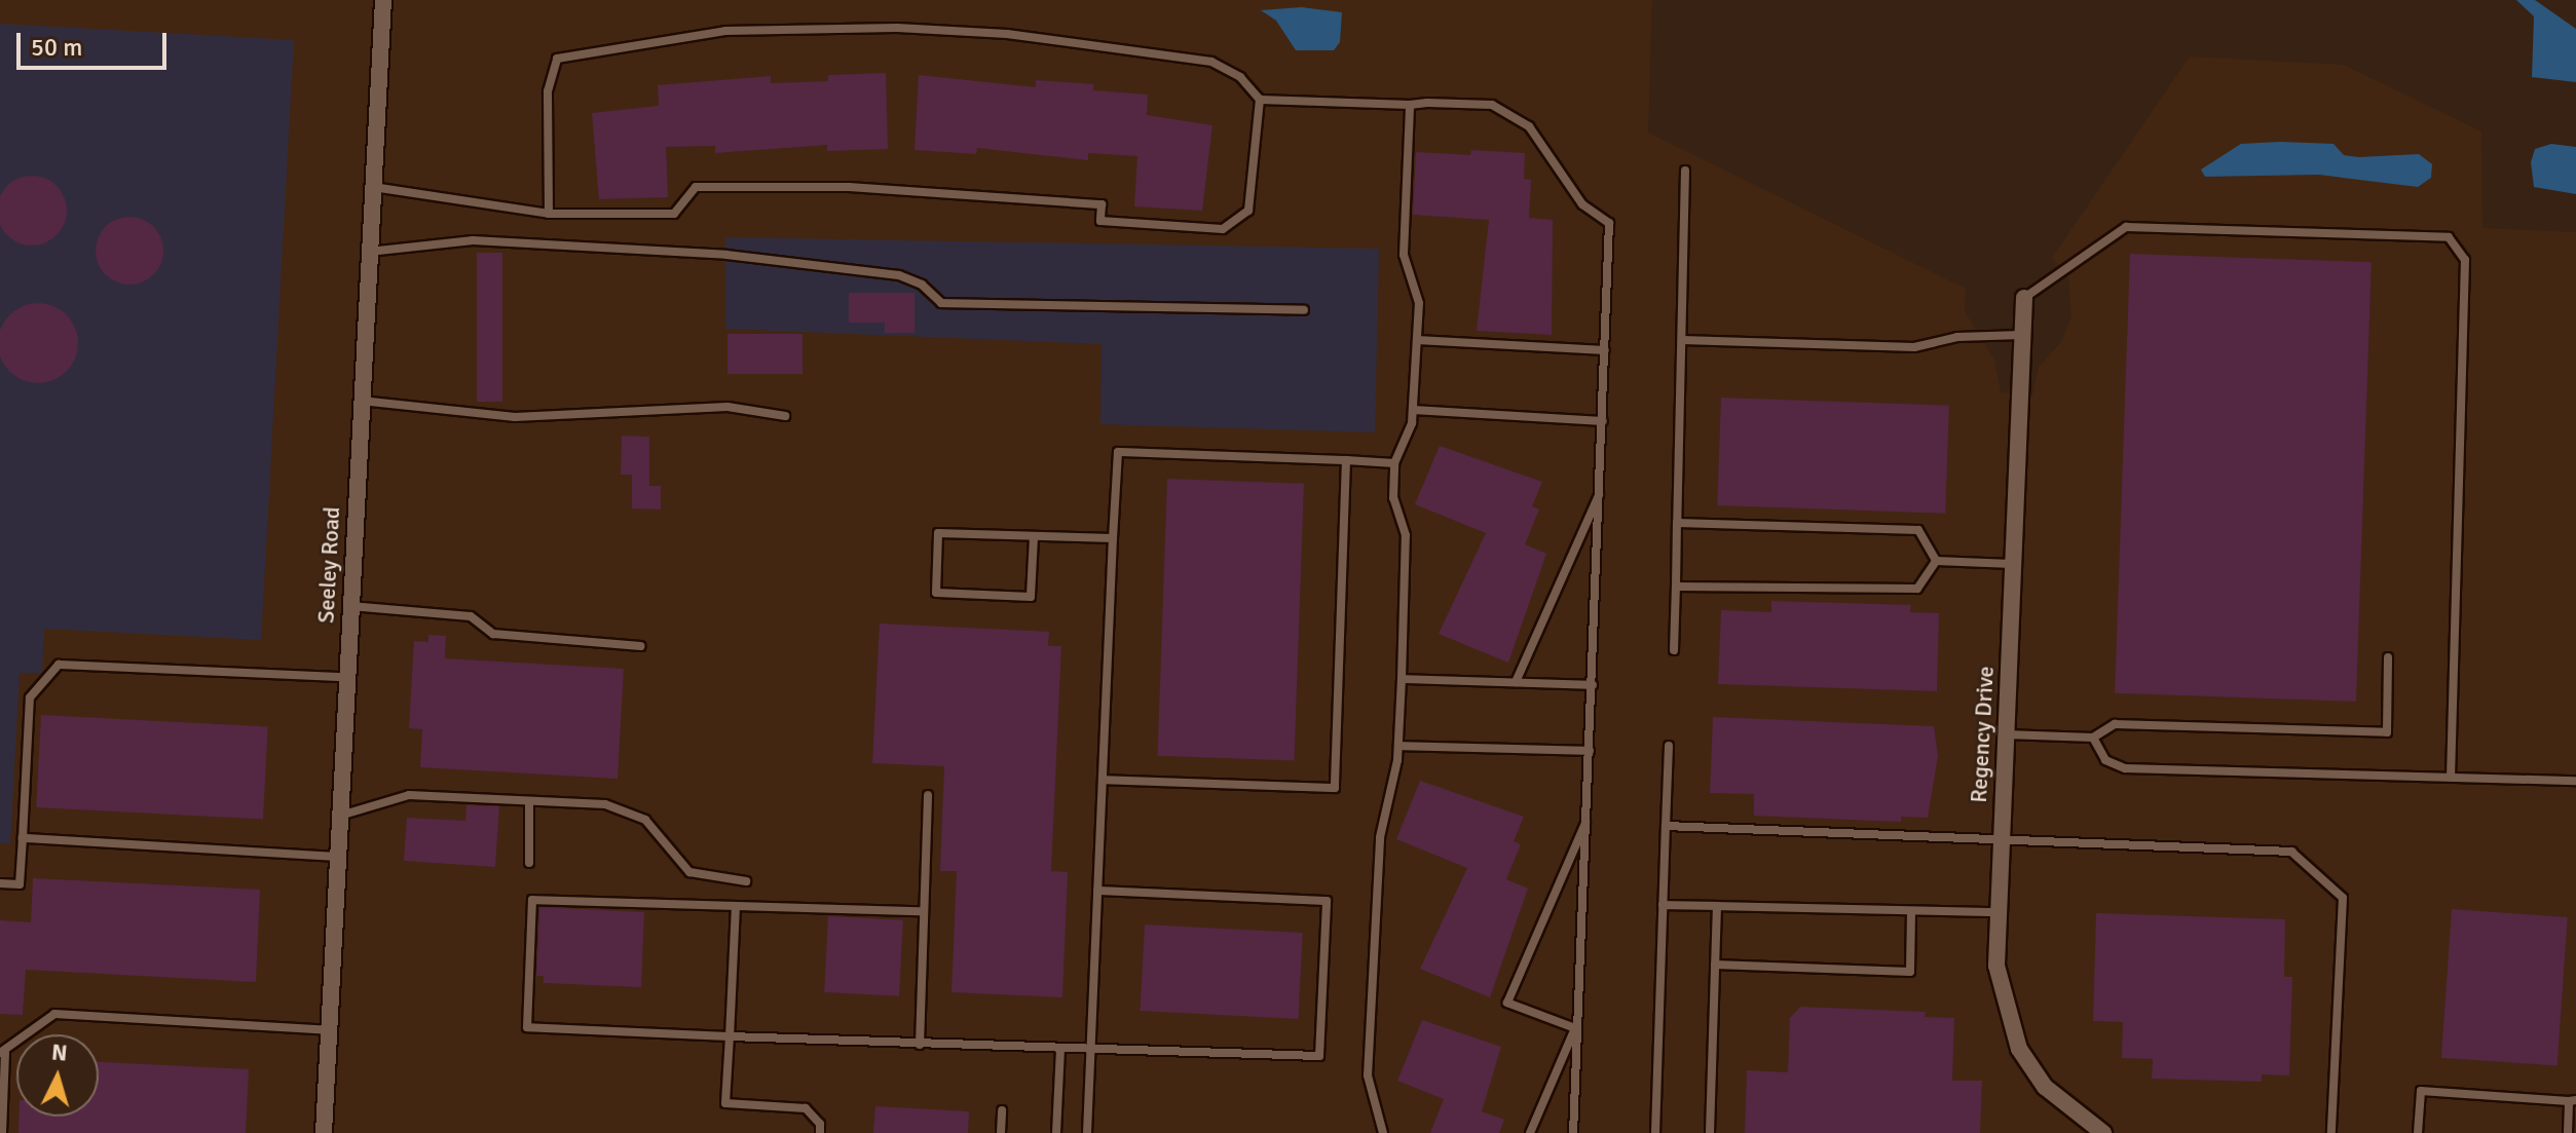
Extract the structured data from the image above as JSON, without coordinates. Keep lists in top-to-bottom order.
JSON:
{
  "streets": {
    "street": ["Seeley Road", "Regency Drive"]
  },
  "scale_bar": "50 m",
  "north": "top"
}
